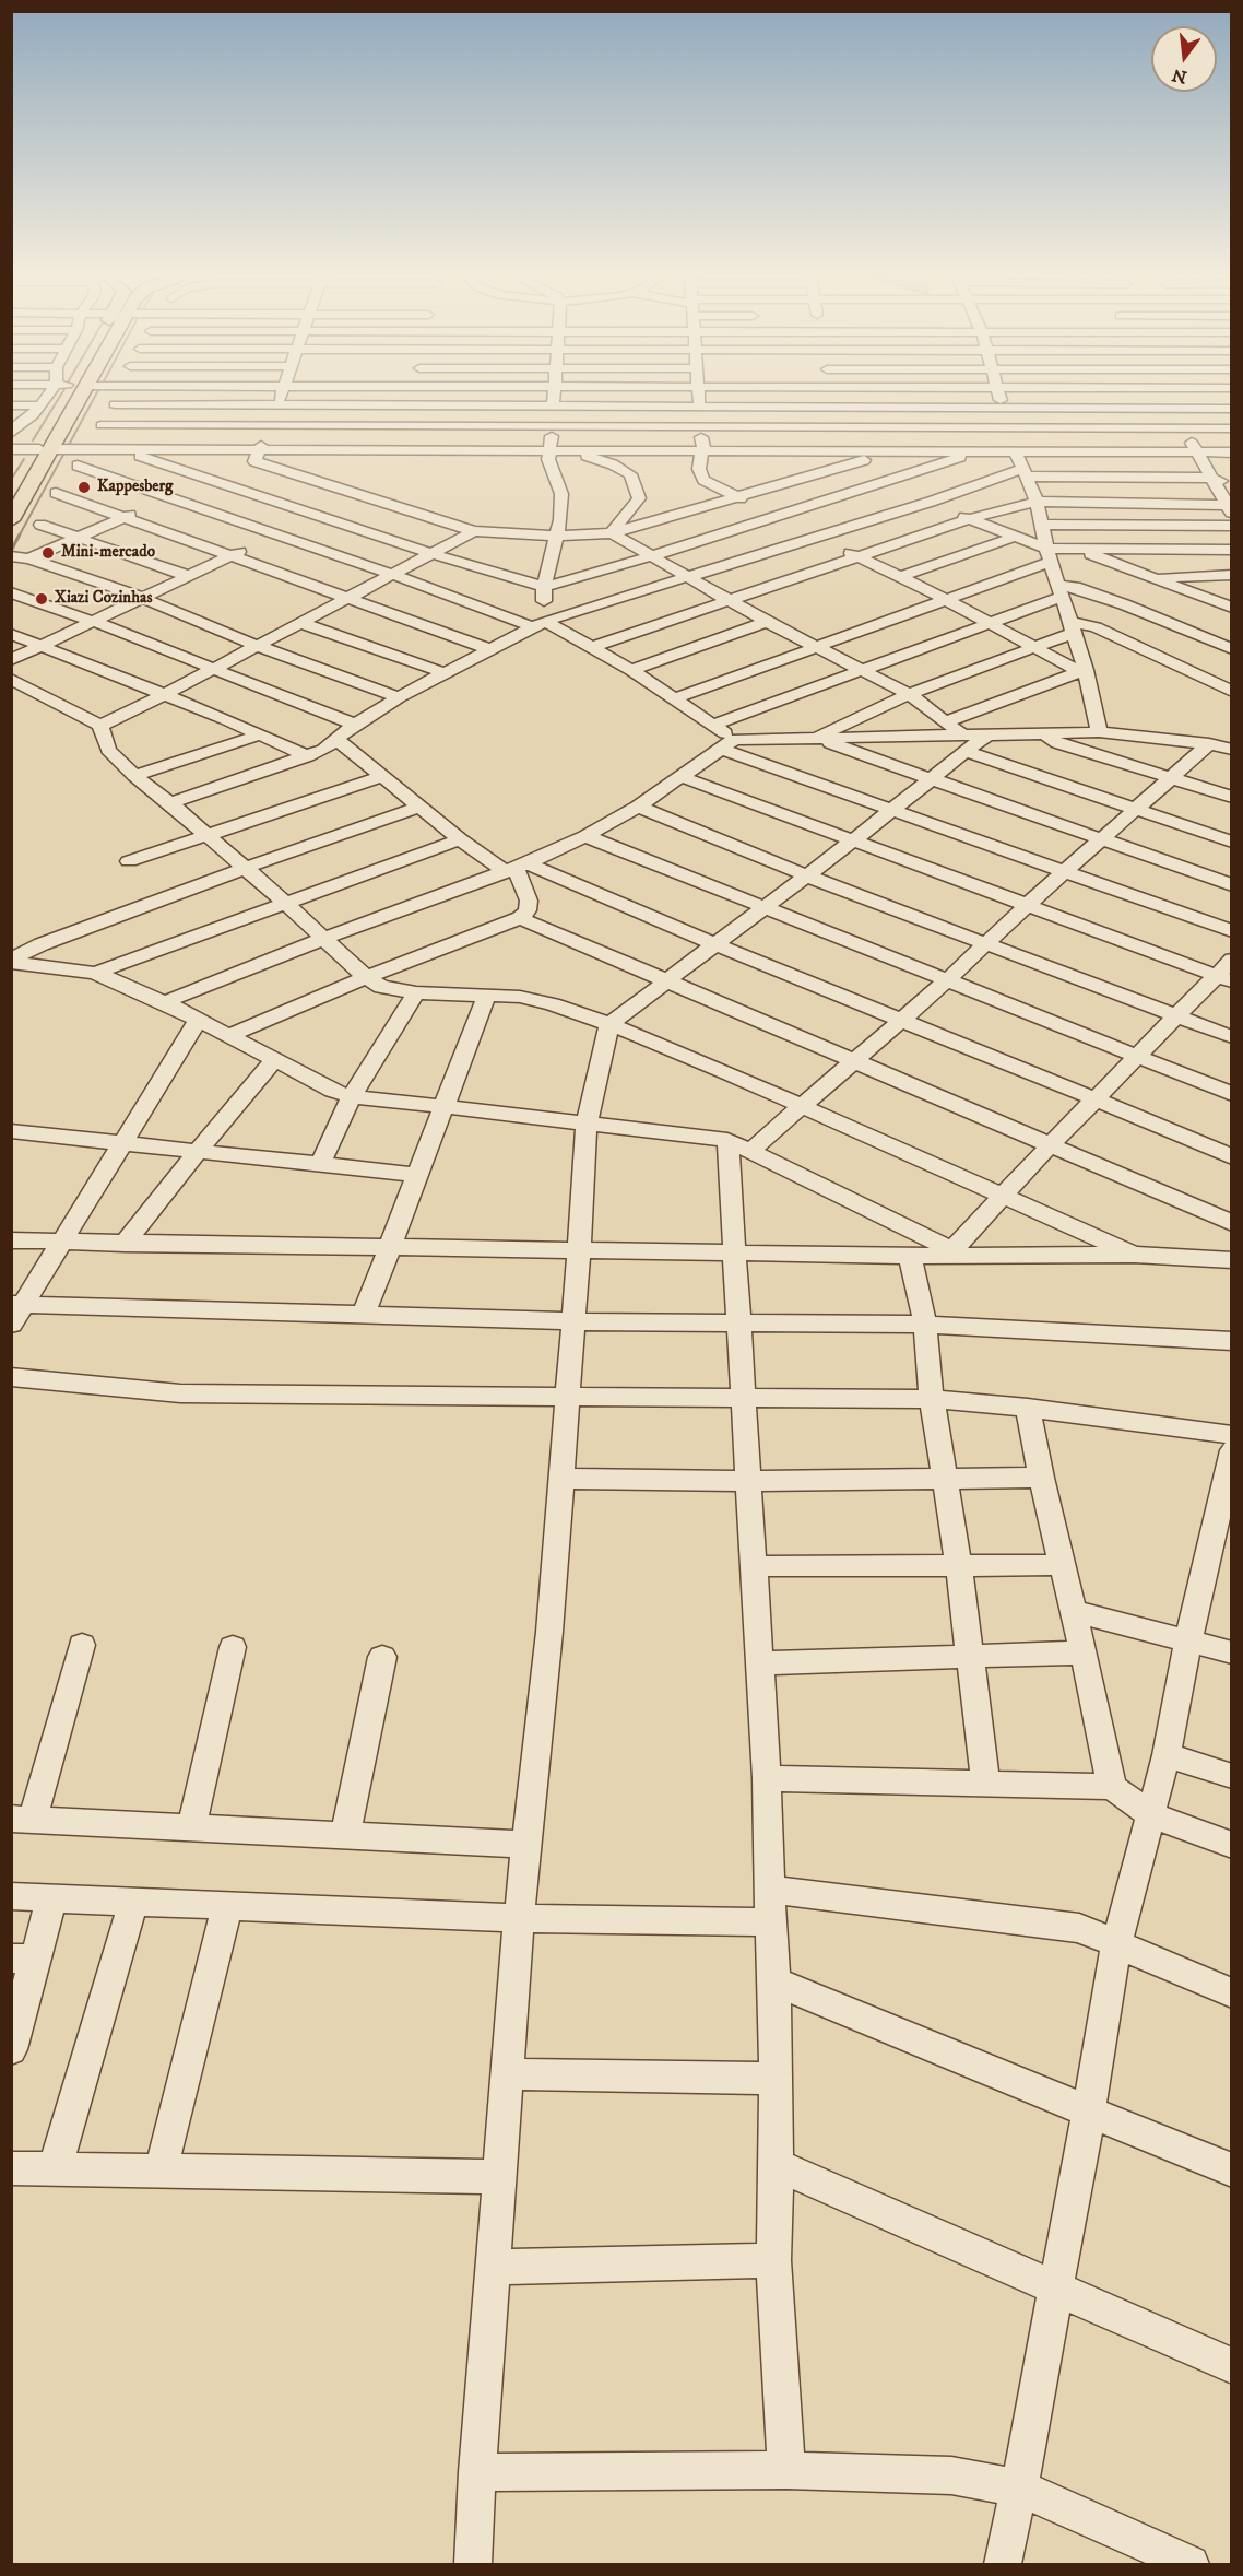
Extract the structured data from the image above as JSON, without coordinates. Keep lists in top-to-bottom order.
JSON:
{
  "places": ["Kappesberg", "Mini-mercado", "Xiazi Cozinhas"],
  "north": "bottom"
}
